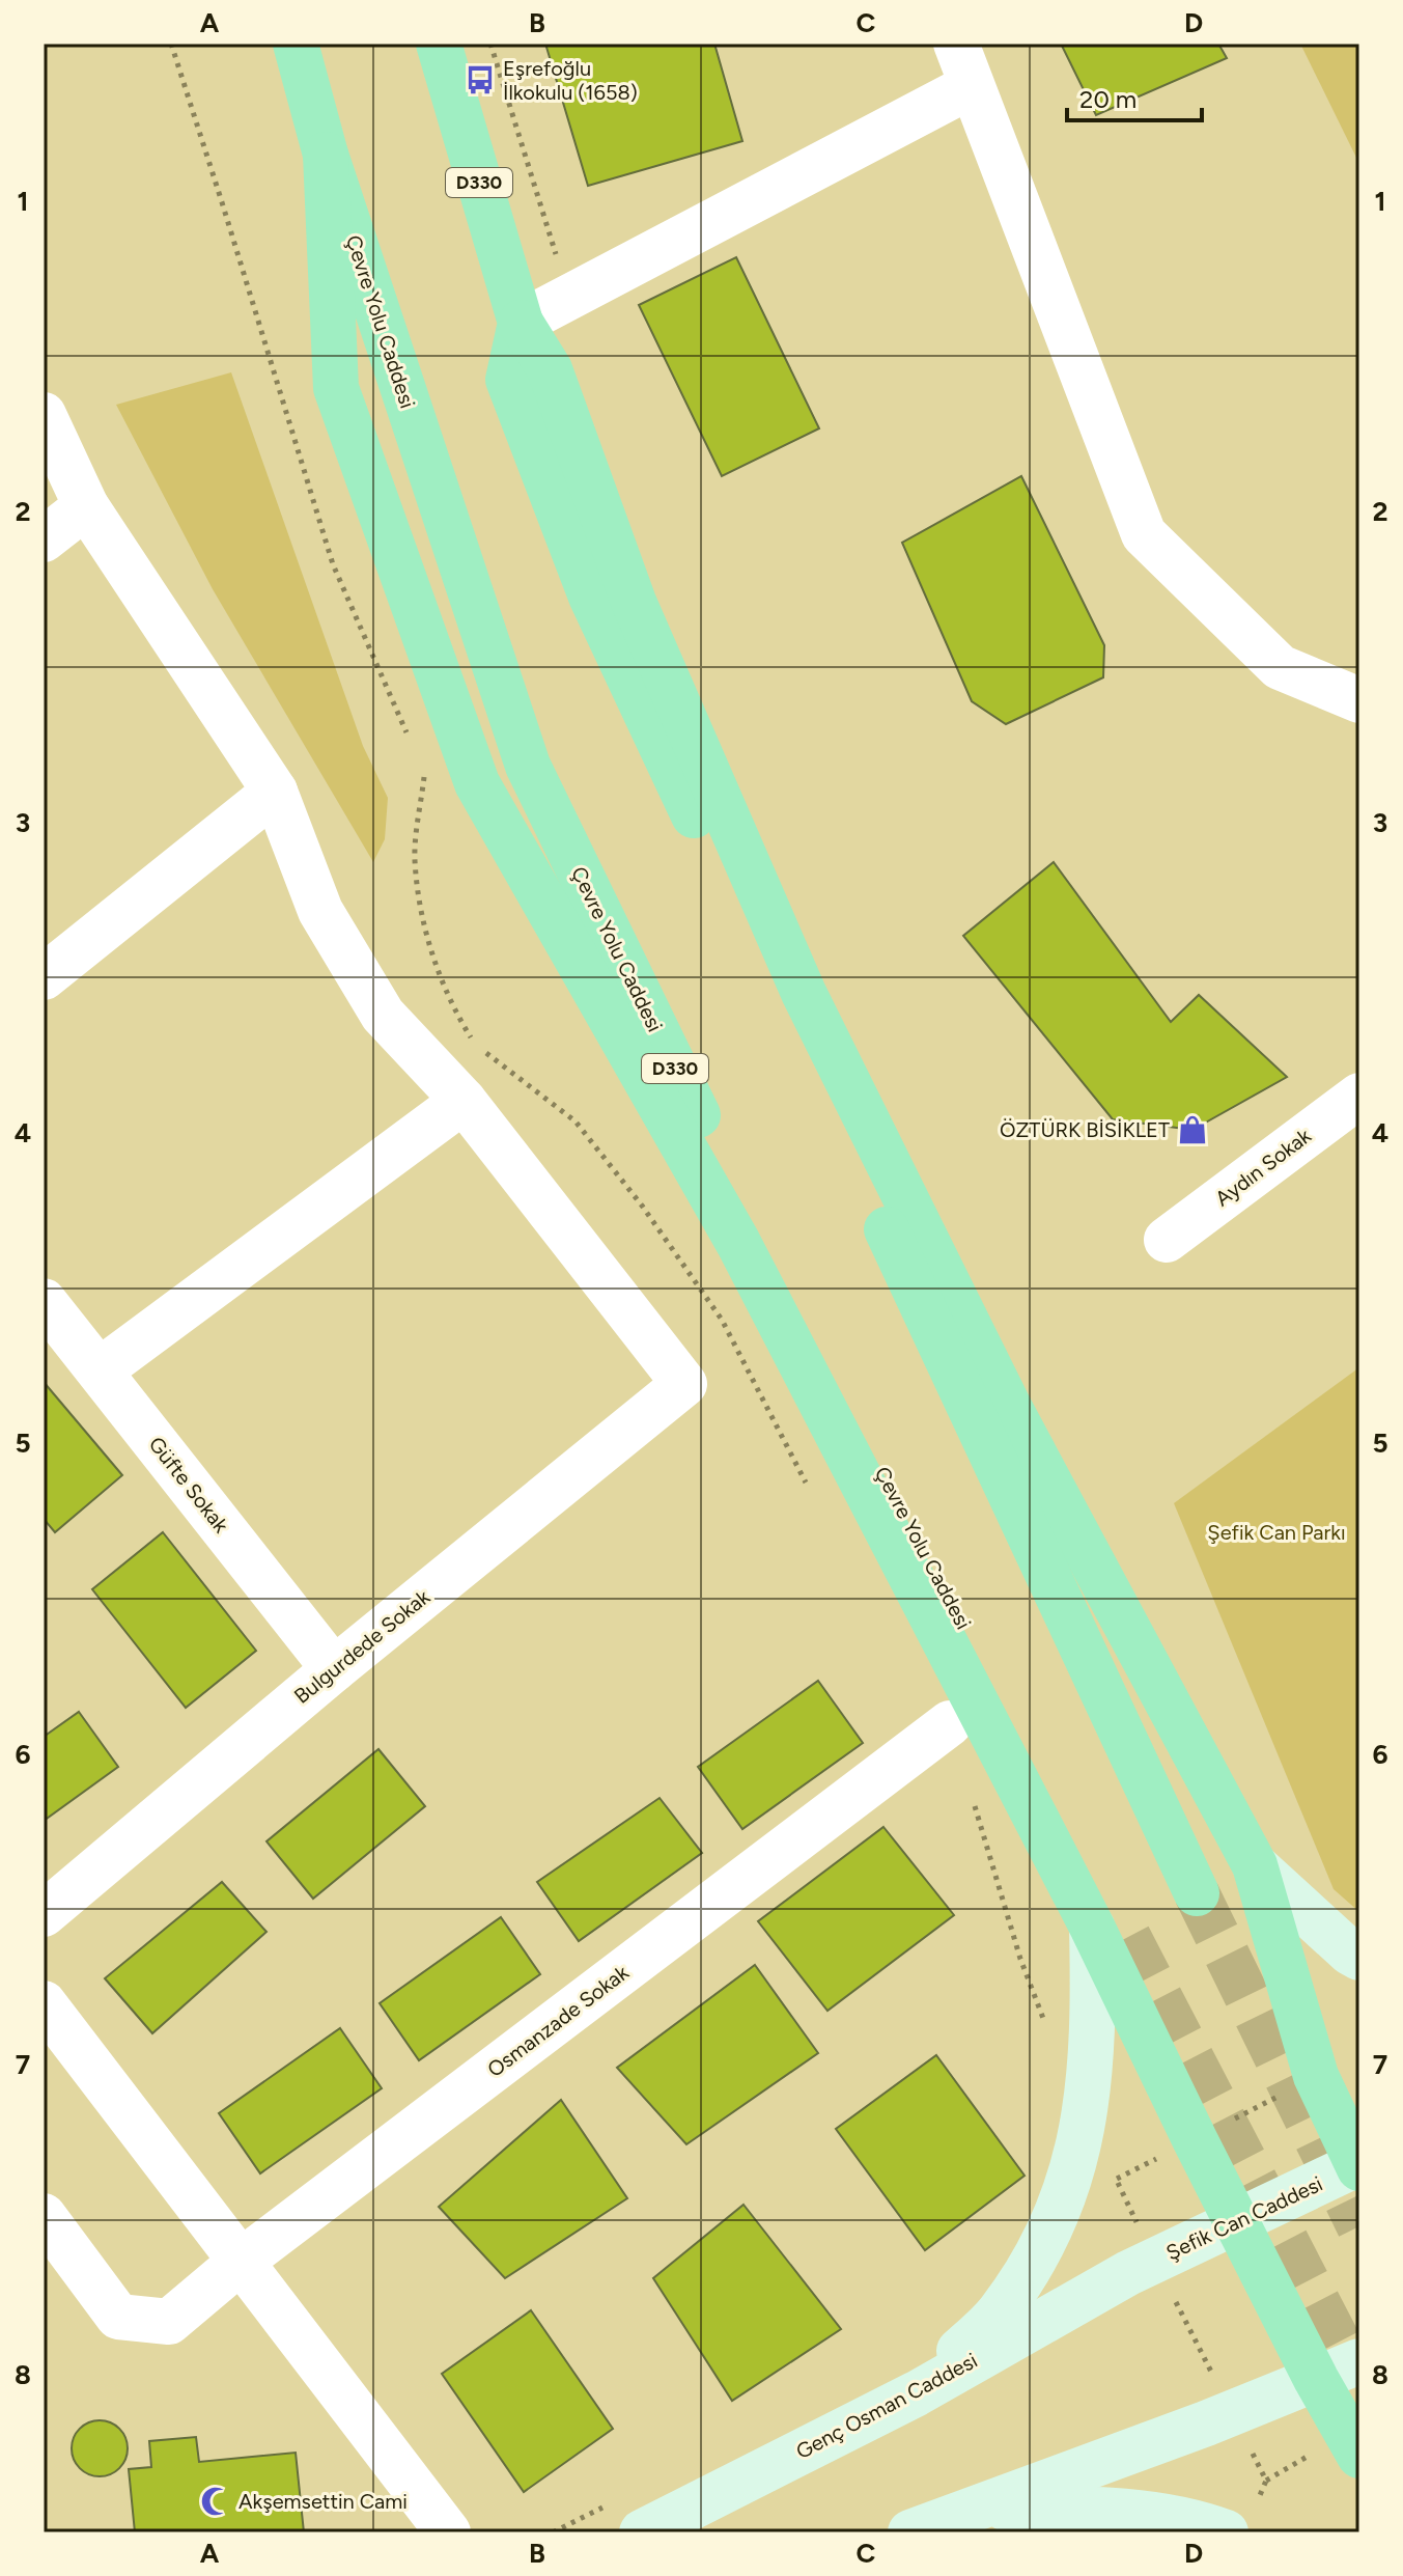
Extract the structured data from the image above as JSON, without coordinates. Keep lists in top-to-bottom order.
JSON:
{
  "streets": {
    "highway": ["D330", "Çevre Yolu Caddesi"],
    "main road": ["Şefik Can Caddesi", "Genç Osman Caddesi"],
    "street": [
      "Aydın Sokak",
      "Güfte Sokak",
      "Bulgurdede Sokak",
      "Osmanzade Sokak"
    ]
  },
  "crossings": [
    ["Güfte Sokak", "Bulgurdede Sokak"],
    ["Şefik Can Caddesi", "Genç Osman Caddesi"]
  ],
  "parks": ["Şefik Can Parkı"],
  "places": {
    "bus stop": ["Eşrefoğlu İlkokulu (1658)"],
    "shop": ["ÖZTÜRK BİSİKLET"],
    "mosque": ["Akşemsettin Cami"]
  },
  "scale_bar": "20 m",
  "grid": {
    "columns": [
      "A",
      "B",
      "C",
      "D"
    ],
    "rows": [
      "1",
      "2",
      "3",
      "4",
      "5",
      "6",
      "7",
      "8"
    ]
  }
}
